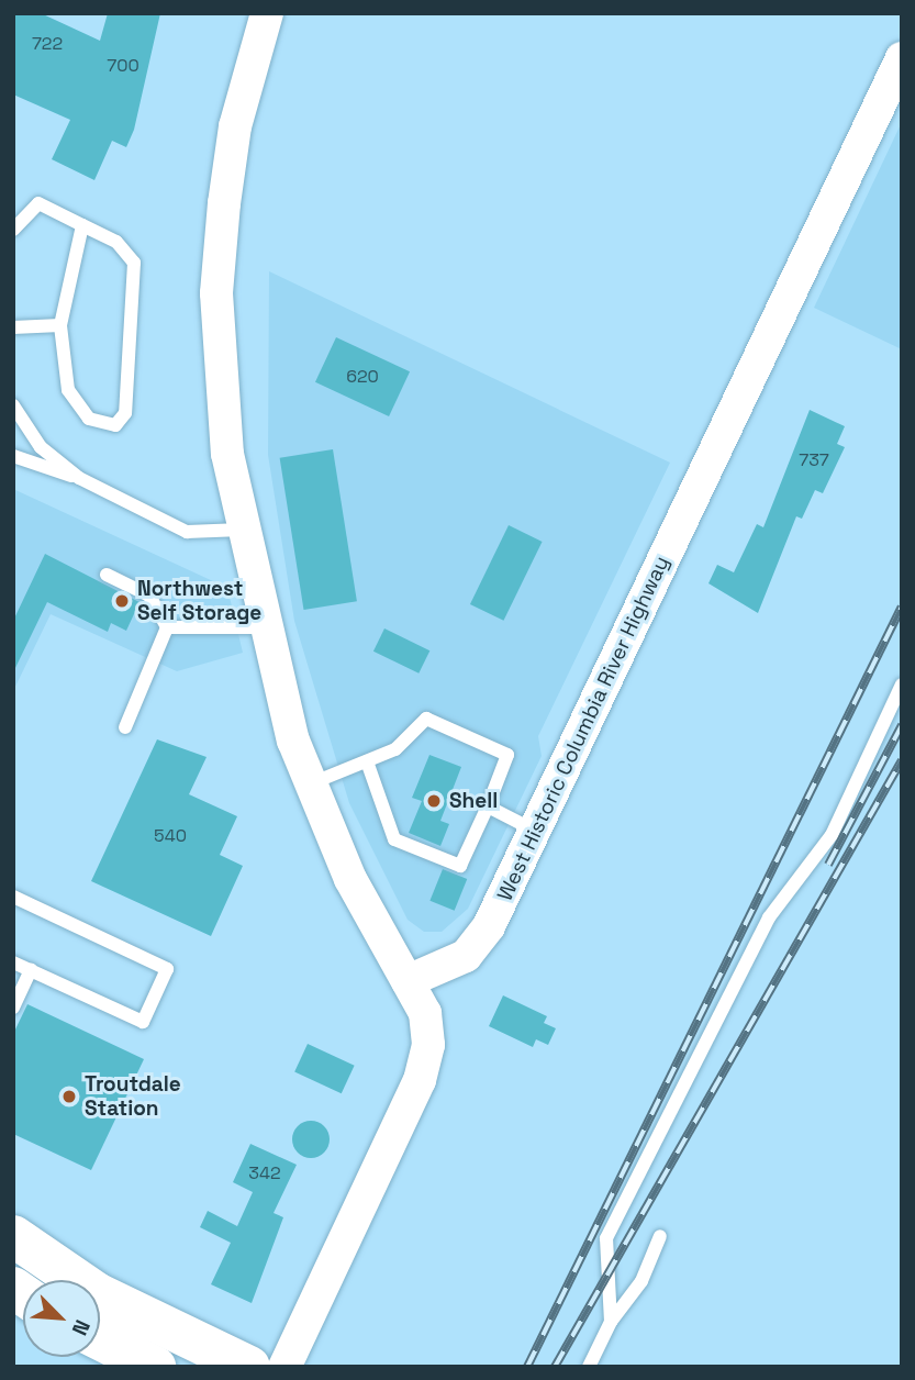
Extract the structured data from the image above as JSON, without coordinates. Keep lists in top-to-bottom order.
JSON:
{
  "streets": {
    "street": ["West Historic Columbia River Highway"]
  },
  "places": ["Northwest Self Storage", "Shell", "Troutdale Station"],
  "house_numbers": [
    "722",
    "700",
    "620",
    "737",
    "540",
    "342"
  ],
  "north": "bottom right"
}
